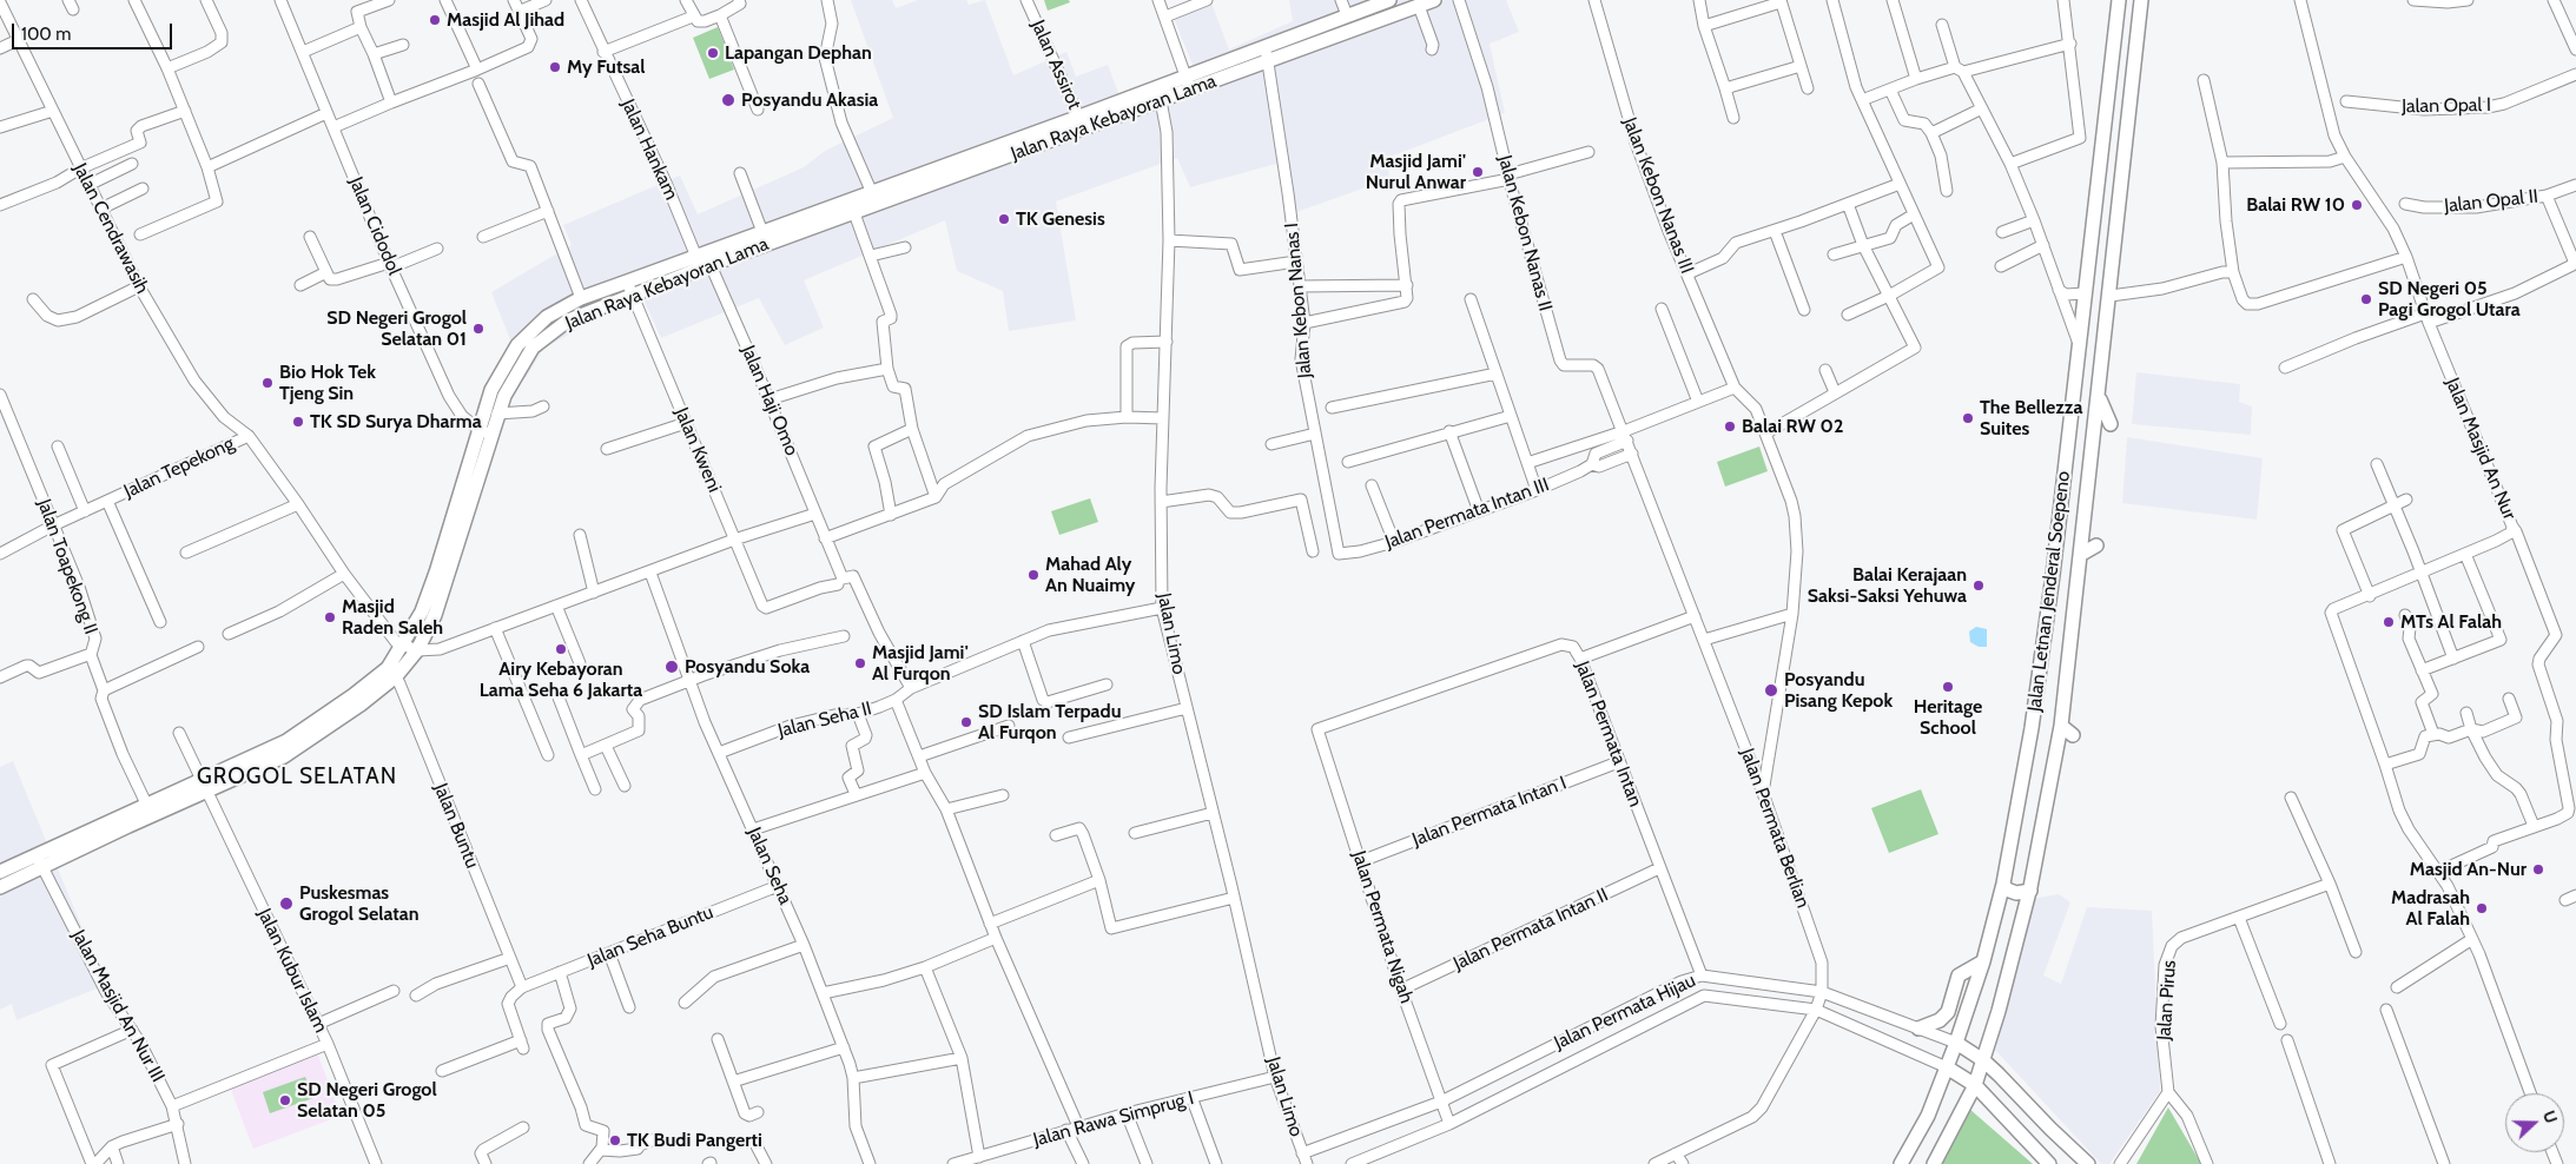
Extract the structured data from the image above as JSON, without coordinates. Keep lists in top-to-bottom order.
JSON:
{
  "streets": {
    "main road": ["Jalan Raya Kebayoran Lama", "Jalan Letnan Jenderal Soepeno", "Jalan Permata Hijau"],
    "street": [
      "Jalan Assirot",
      "Jalan Opal I",
      "Jalan Hankam",
      "Jalan Kebon Nanas III",
      "Jalan Opal II",
      "Jalan Cidodol",
      "Jalan Cendrawasih",
      "Jalan Kebon Nanas II",
      "Jalan Kebon Nanas I",
      "Jalan Haji Omo",
      "Jalan Masjid An Nur",
      "Jalan Kweni",
      "Jalan Tepekong",
      "Jalan Permata Intan III",
      "Jalan Toapekong II",
      "Jalan Limo",
      "Jalan Seha II",
      "Jalan Permata Intan",
      "Jalan Permata Intan I",
      "Jalan Buntu",
      "Jalan Permata Berlian",
      "Jalan Seha",
      "Jalan Permata Nigah",
      "Jalan Permata Intan II",
      "Jalan Seha Buntu",
      "Jalan Kubur Islam",
      "Jalan Pirus",
      "Jalan Masjid An Nur III",
      "Jalan Rawa Simprug I"
    ]
  },
  "crossings": [
    ["Jalan Assirot", "Jalan Raya Kebayoran Lama"],
    ["Jalan Raya Kebayoran Lama", "Jalan Hankam"],
    ["Jalan Raya Kebayoran Lama", "Jalan Cidodol"],
    ["Jalan Raya Kebayoran Lama", "Jalan Kebon Nanas I"],
    ["Jalan Raya Kebayoran Lama", "Jalan Haji Omo"],
    ["Jalan Raya Kebayoran Lama", "Jalan Kweni"],
    ["Jalan Raya Kebayoran Lama", "Jalan Tepekong"],
    ["Jalan Raya Kebayoran Lama", "Jalan Toapekong II"],
    ["Jalan Raya Kebayoran Lama", "Jalan Limo"],
    ["Jalan Raya Kebayoran Lama", "Jalan Buntu"],
    ["Jalan Raya Kebayoran Lama", "Jalan Kubur Islam"],
    ["Jalan Raya Kebayoran Lama", "Jalan Masjid An Nur III"],
    ["Jalan Hankam", "Jalan Haji Omo"],
    ["Jalan Cendrawasih", "Jalan Tepekong"],
    ["Jalan Kebon Nanas II", "Jalan Permata Intan III"],
    ["Jalan Kebon Nanas II", "Jalan Permata Berlian"],
    ["Jalan Kebon Nanas I", "Jalan Permata Intan III"],
    ["Jalan Haji Omo", "Jalan Seha II"],
    ["Jalan Tepekong", "Jalan Toapekong II"],
    ["Jalan Permata Intan III", "Jalan Permata Berlian"],
    ["Jalan Letnan Jenderal Soepeno", "Jalan Permata Hijau"],
    ["Jalan Limo", "Jalan Seha II"],
    ["Jalan Limo", "Jalan Permata Hijau"],
    ["Jalan Limo", "Jalan Rawa Simprug I"],
    ["Jalan Seha II", "Jalan Seha"],
    ["Jalan Permata Intan", "Jalan Permata Intan I"],
    ["Jalan Permata Intan", "Jalan Permata Nigah"],
    ["Jalan Permata Intan", "Jalan Permata Intan II"],
    ["Jalan Permata Intan", "Jalan Permata Hijau"],
    ["Jalan Permata Intan I", "Jalan Permata Nigah"],
    ["Jalan Buntu", "Jalan Seha Buntu"],
    ["Jalan Permata Berlian", "Jalan Permata Hijau"],
    ["Jalan Seha", "Jalan Seha Buntu"],
    ["Jalan Permata Nigah", "Jalan Permata Intan II"],
    ["Jalan Permata Nigah", "Jalan Permata Hijau"]
  ],
  "districts": ["GROGOL SELATAN"],
  "places": [
    "Masjid Al Jihad",
    "Lapangan Dephan",
    "My Futsal",
    "Posyandu Akasia",
    "Masjid Jami' Nurul Anwar",
    "Balai RW 10",
    "TK Genesis",
    "SD Negeri 05 Pagi Grogol Utara",
    "SD Negeri Grogol Selatan 01",
    "Bio Hok Tek Tjeng Sin",
    "The Bellezza Suites",
    "TK SD Surya Dharma",
    "Balai RW 02",
    "Mahad Aly An Nuaimy",
    "Balai Kerajaan Saksi-Saksi Yehuwa",
    "Masjid Raden Saleh",
    "MTs Al Falah",
    "Airy Kebayoran Lama Seha 6 Jakarta",
    "Masjid Jami' Al Furqon",
    "Posyandu Soka",
    "Heritage School",
    "Posyandu Pisang Kepok",
    "SD Islam Terpadu Al Furqon",
    "Masjid An-Nur",
    "Puskesmas Grogol Selatan",
    "Madrasah Al Falah",
    "SD Negeri Grogol Selatan 05",
    "TK Budi Pangerti"
  ],
  "scale_bar": "100 m",
  "north": "right"
}
